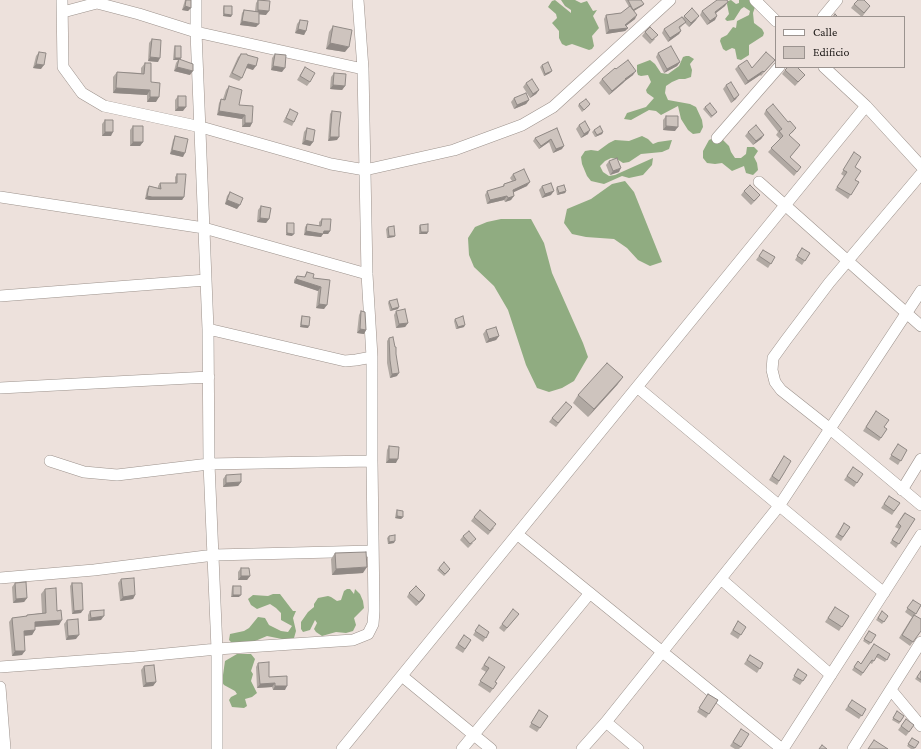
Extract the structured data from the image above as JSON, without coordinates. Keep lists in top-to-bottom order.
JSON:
{
  "legend": ["Calle", "Edificio"]
}
